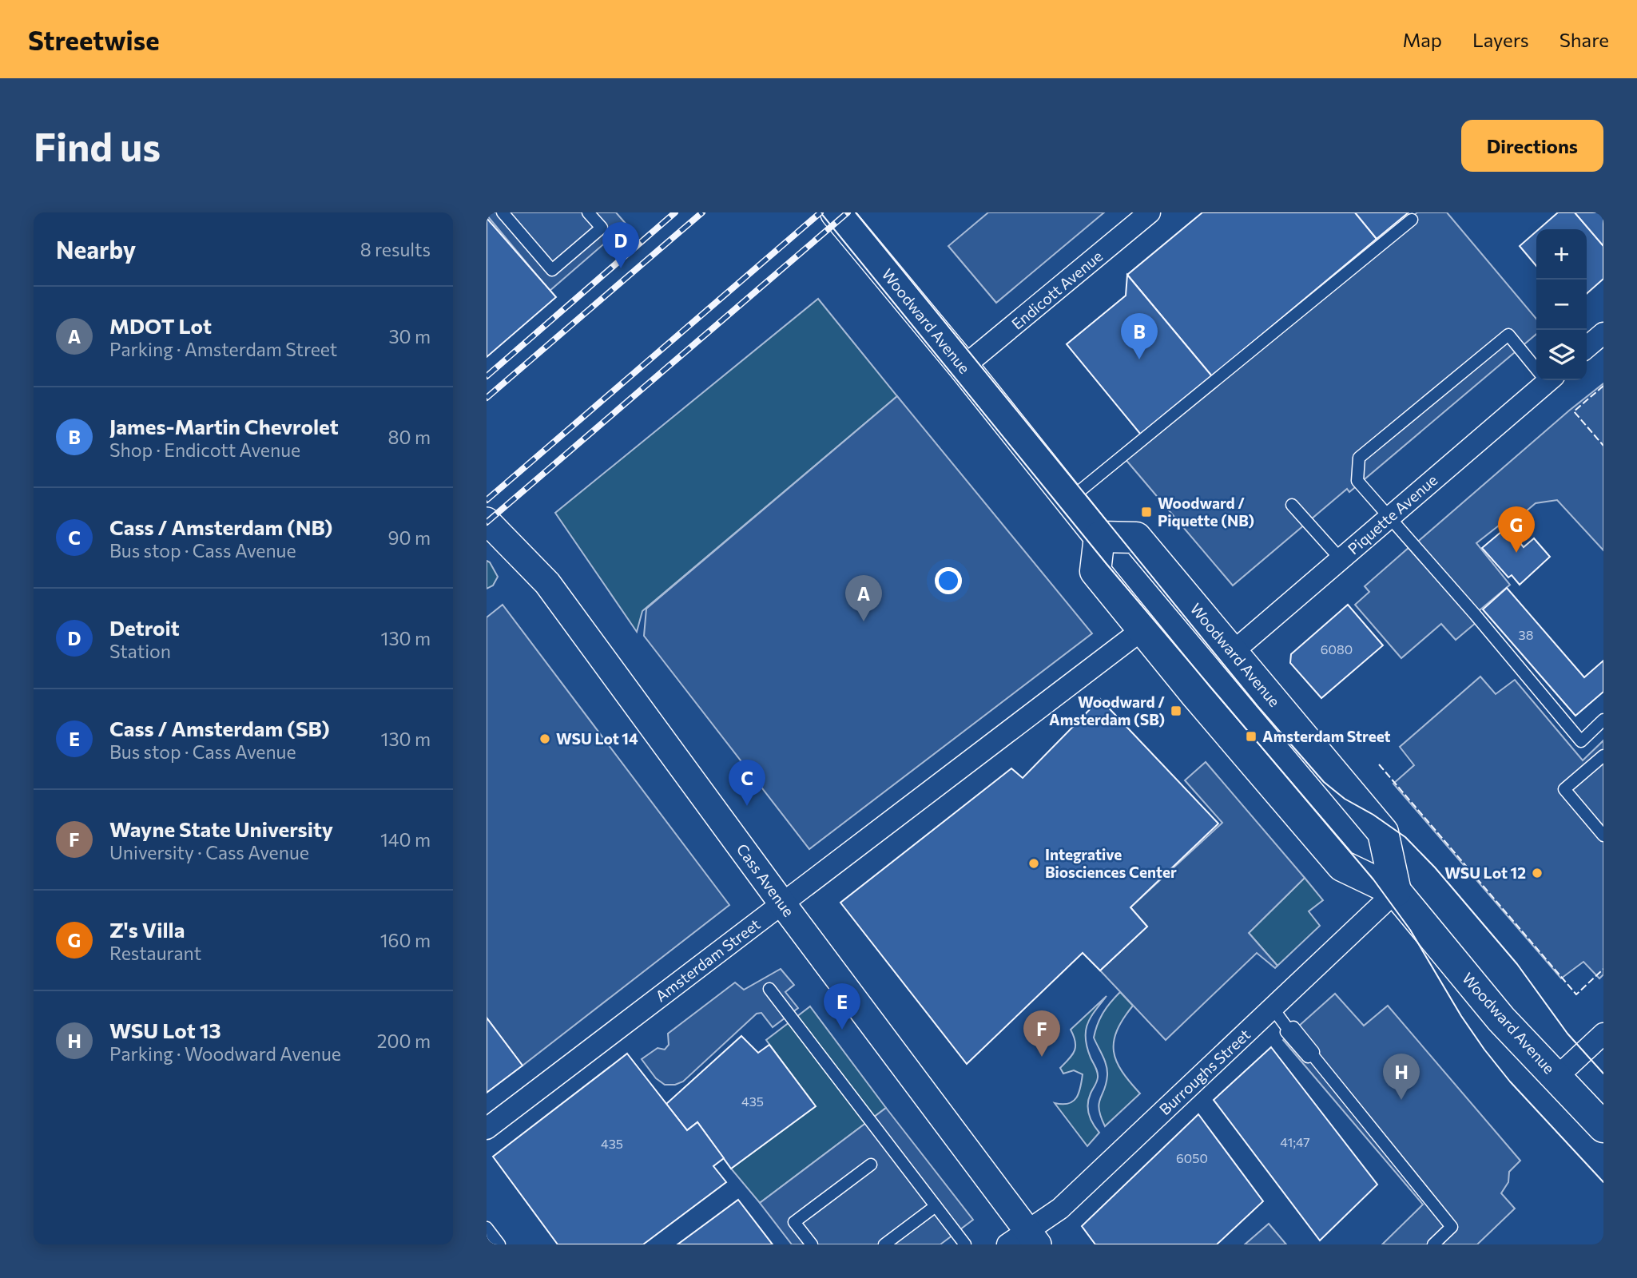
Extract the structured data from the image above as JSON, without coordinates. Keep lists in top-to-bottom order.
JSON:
{
  "streets": {
    "main road": ["Woodward Avenue"],
    "street": [
      "Endicott Avenue",
      "Piquette Avenue",
      "Cass Avenue",
      "Amsterdam Street",
      "Burroughs Street"
    ]
  },
  "crossings": [
    ["Endicott Avenue", "Woodward Avenue"],
    ["Woodward Avenue", "Piquette Avenue"],
    ["Woodward Avenue", "Amsterdam Street"],
    ["Woodward Avenue", "Burroughs Street"],
    ["Cass Avenue", "Amsterdam Street"],
    ["Cass Avenue", "Burroughs Street"]
  ],
  "places": {
    "transit": ["Woodward / Piquette (NB)", "Woodward / Amsterdam (SB)", "Amsterdam Street"],
    "other": ["WSU Lot 14", "Integrative Biosciences Center", "WSU Lot 12"]
  },
  "house_numbers": [
    "38",
    "6080",
    "435",
    "41;47",
    "435",
    "6050"
  ],
  "page": {
    "header": "Streetwise",
    "nav": ["Map", "Layers", "Share"],
    "buttons": "Directions",
    "title": "Find us",
    "heading": ["Nearby", "8 results"],
    "pins": [
      "D",
      "B",
      "G",
      "A",
      "C",
      "E",
      "F",
      "H"
    ],
    "map_buttons": ["+", "−"],
    "list": [
      {
        "mark": "A",
        "name": "MDOT Lot",
        "note": "Parking · Amsterdam Street",
        "value": "30 m"
      },
      {
        "mark": "B",
        "name": "James-Martin Chevrolet",
        "note": "Shop · Endicott Avenue",
        "value": "80 m"
      },
      {
        "mark": "C",
        "name": "Cass / Amsterdam (NB)",
        "note": "Bus stop · Cass Avenue",
        "value": "90 m"
      },
      {
        "mark": "D",
        "name": "Detroit",
        "note": "Station",
        "value": "130 m"
      },
      {
        "mark": "E",
        "name": "Cass / Amsterdam (SB)",
        "note": "Bus stop · Cass Avenue",
        "value": "130 m"
      },
      {
        "mark": "F",
        "name": "Wayne State University",
        "note": "University · Cass Avenue",
        "value": "140 m"
      },
      {
        "mark": "G",
        "name": "Z's Villa",
        "note": "Restaurant",
        "value": "160 m"
      },
      {
        "mark": "H",
        "name": "WSU Lot 13",
        "note": "Parking · Woodward Avenue",
        "value": "200 m"
      }
    ]
  }
}
